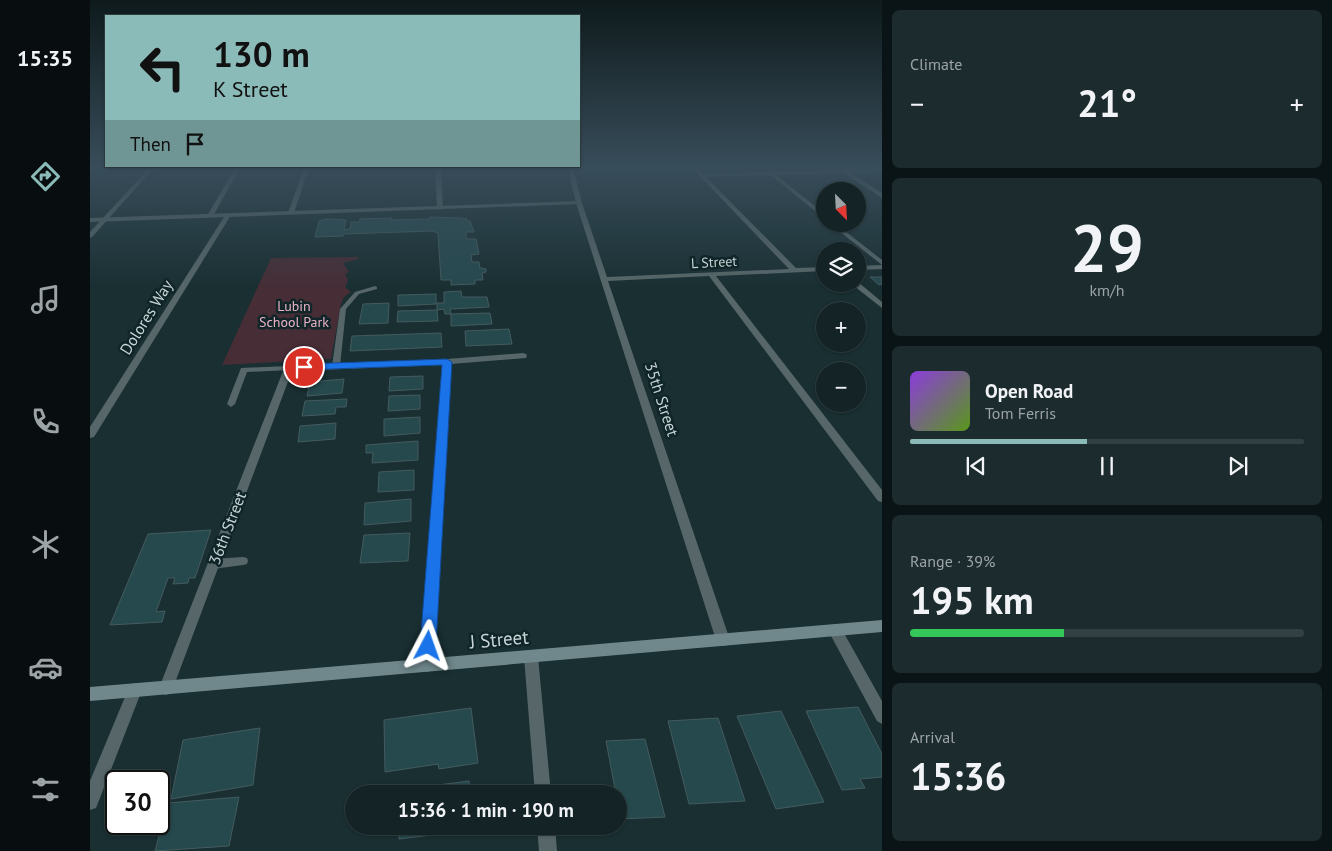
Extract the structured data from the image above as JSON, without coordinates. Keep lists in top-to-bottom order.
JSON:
{
  "streets": {
    "main road": ["J Street"],
    "street": [
      "L Street",
      "Dolores Way",
      "35th Street",
      "36th Street"
    ]
  },
  "crossings": [
    ["L Street", "35th Street"],
    ["35th Street", "J Street"],
    ["36th Street", "J Street"]
  ],
  "parks": ["Lubin School Park"],
  "north": "bottom right",
  "page": {
    "tabs": "15:35",
    "tile": [
      "Climate",
      ["29", "km/h"],
      ["Range · 39%", "195 km"],
      ["Arrival", "15:36"]
    ],
    "turn": ["130 m", "K Street"],
    "heat": ["−", "21°", "+"],
    "then": "Then",
    "map_buttons": ["+", "−"],
    "song": ["Open Road", "Tom Ferris"],
    "limit": "30",
    "trip": "15:36 · 1 min · 190 m"
  }
}
